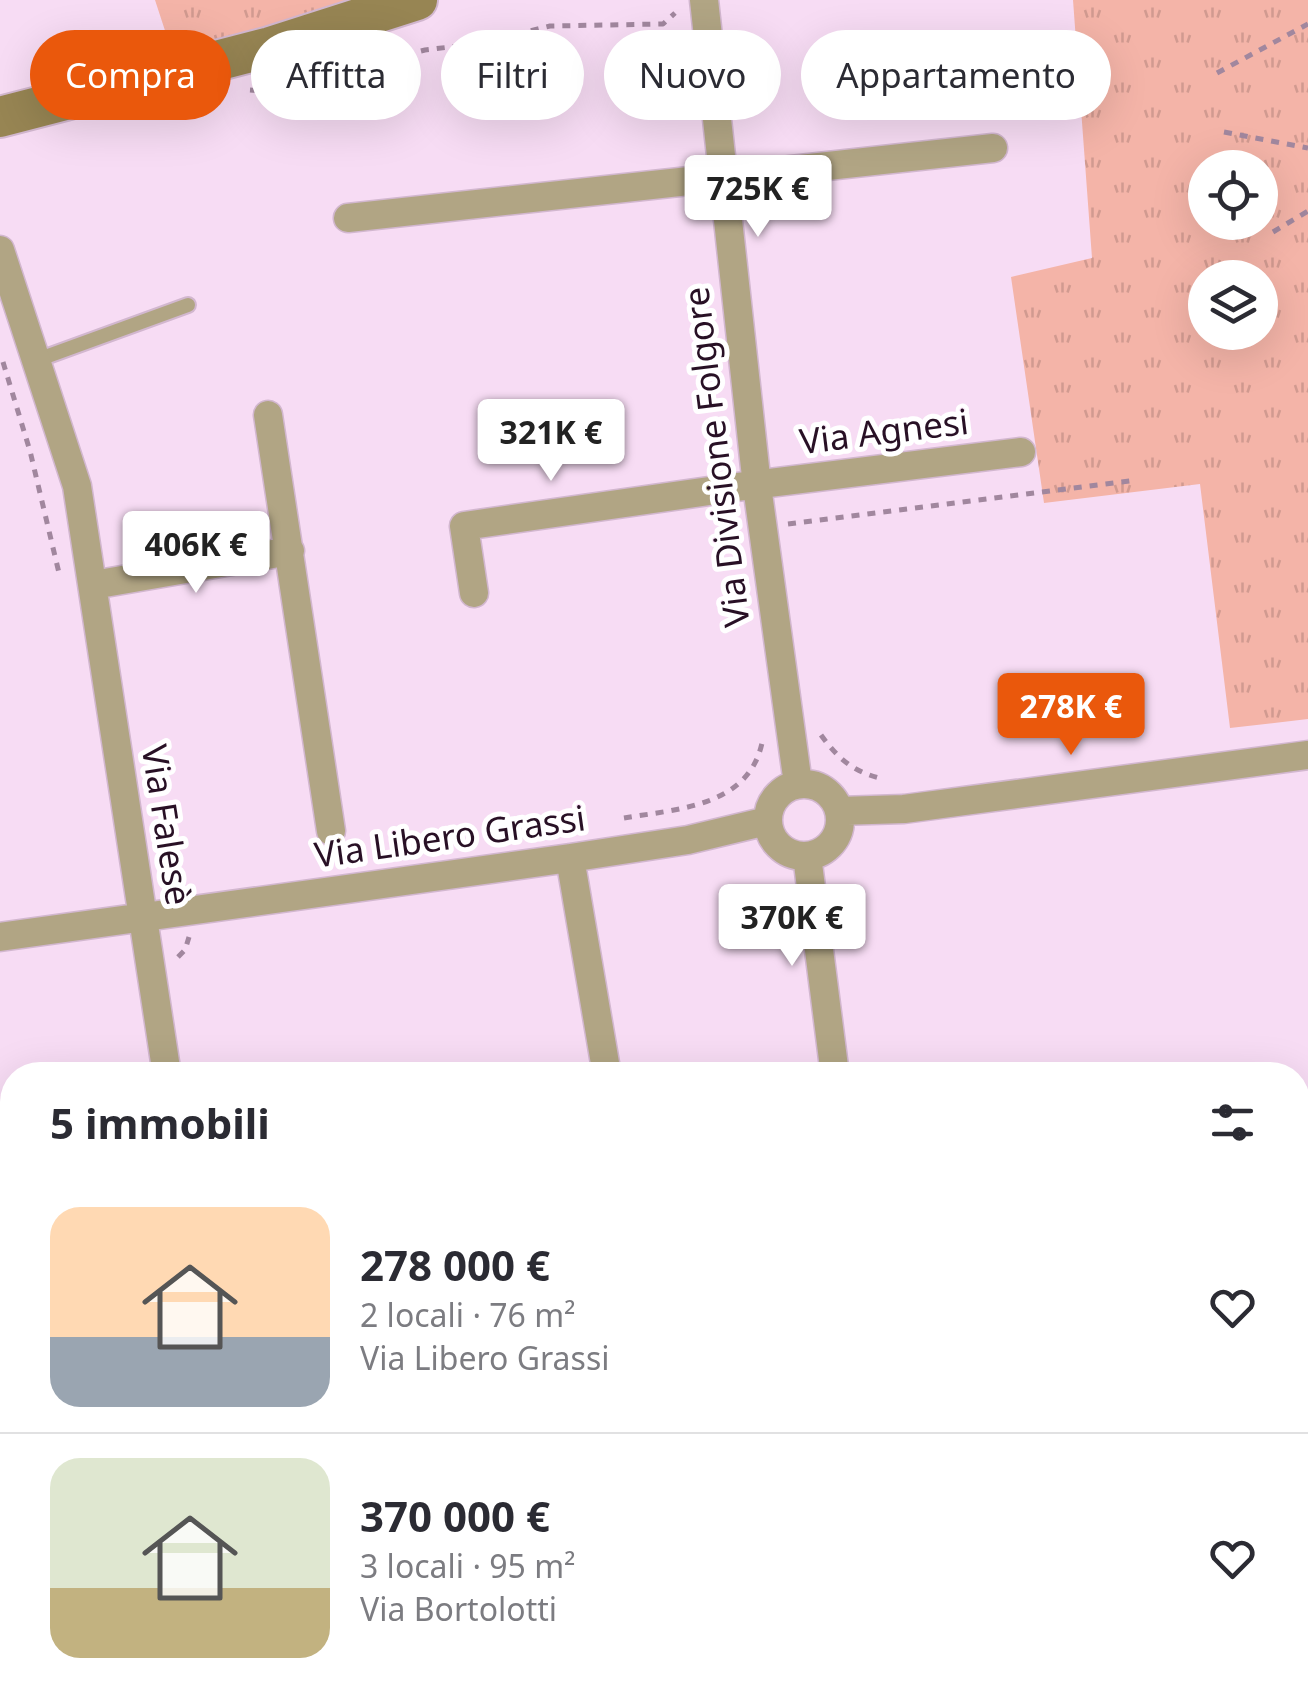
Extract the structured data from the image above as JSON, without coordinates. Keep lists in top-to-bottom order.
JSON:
{
  "streets": {
    "street": [
      "Via Agnesi",
      "Via Divisione Folgore",
      "Via Falesè",
      "Via Libero Grassi"
    ]
  },
  "crossings": [
    ["Via Agnesi", "Via Divisione Folgore"],
    ["Via Divisione Folgore", "Via Libero Grassi"],
    ["Via Falesè", "Via Libero Grassi"]
  ],
  "page": {
    "chip": [
      "Compra",
      "Affitta",
      "Filtri",
      "Nuovo",
      "Appartamento"
    ],
    "price": [
      "725K €",
      "321K €",
      "406K €",
      "278K €",
      "370K €"
    ],
    "heading": "5 immobili",
    "list": [
      {
        "name": "278 000 €",
        "note": "2 locali · 76 m² · Via Libero Grassi"
      },
      {
        "name": "370 000 €",
        "note": "3 locali · 95 m² · Via Bortolotti"
      }
    ]
  }
}
